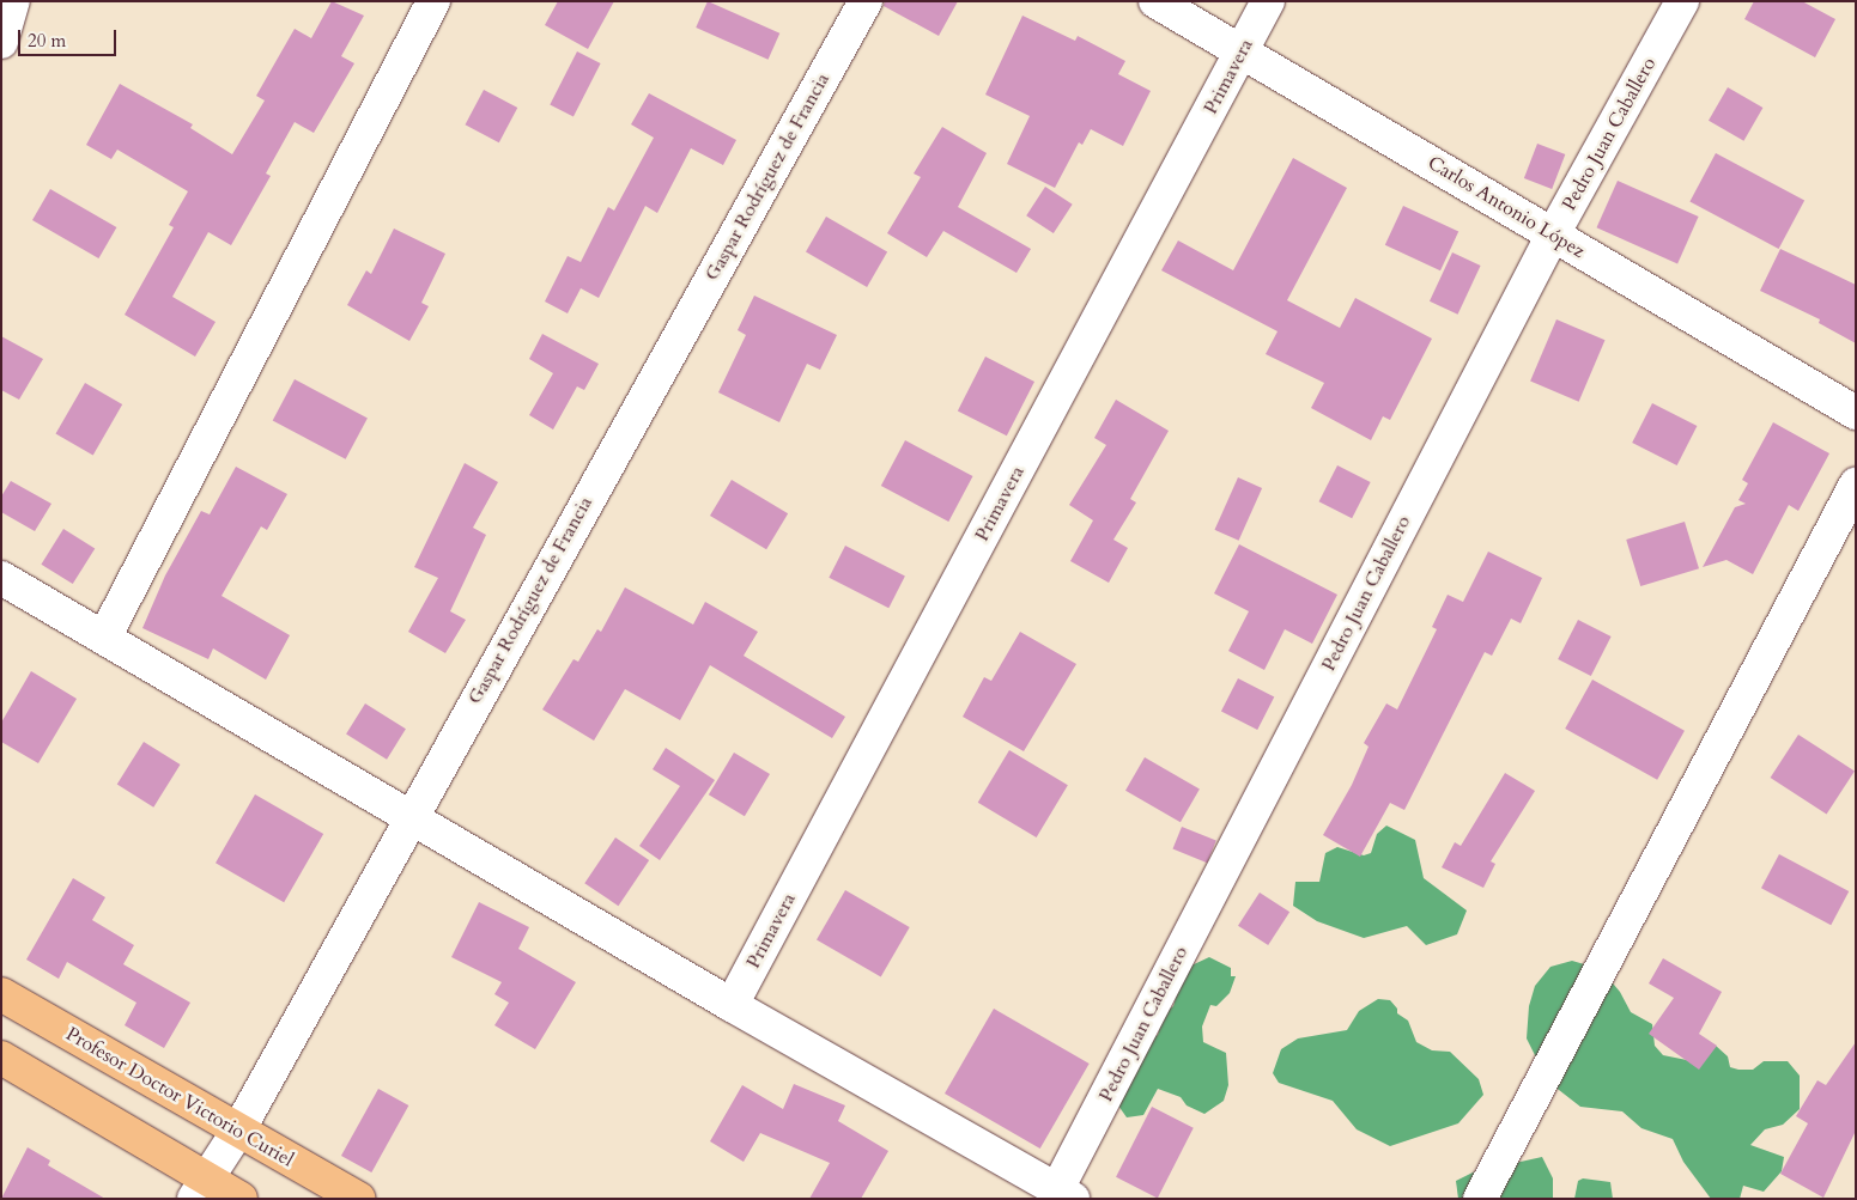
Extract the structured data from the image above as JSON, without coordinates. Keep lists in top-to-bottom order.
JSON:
{
  "streets": {
    "main road": ["Profesor Doctor Victorio Curiel"],
    "street": [
      "Primavera",
      "Pedro Juan Caballero",
      "Gaspar Rodríguez de Francia",
      "Carlos Antonio López"
    ]
  },
  "crossings": [
    ["Primavera", "Carlos Antonio López"],
    ["Pedro Juan Caballero", "Carlos Antonio López"],
    ["Gaspar Rodríguez de Francia", "Profesor Doctor Victorio Curiel"]
  ],
  "scale_bar": "20 m"
}
